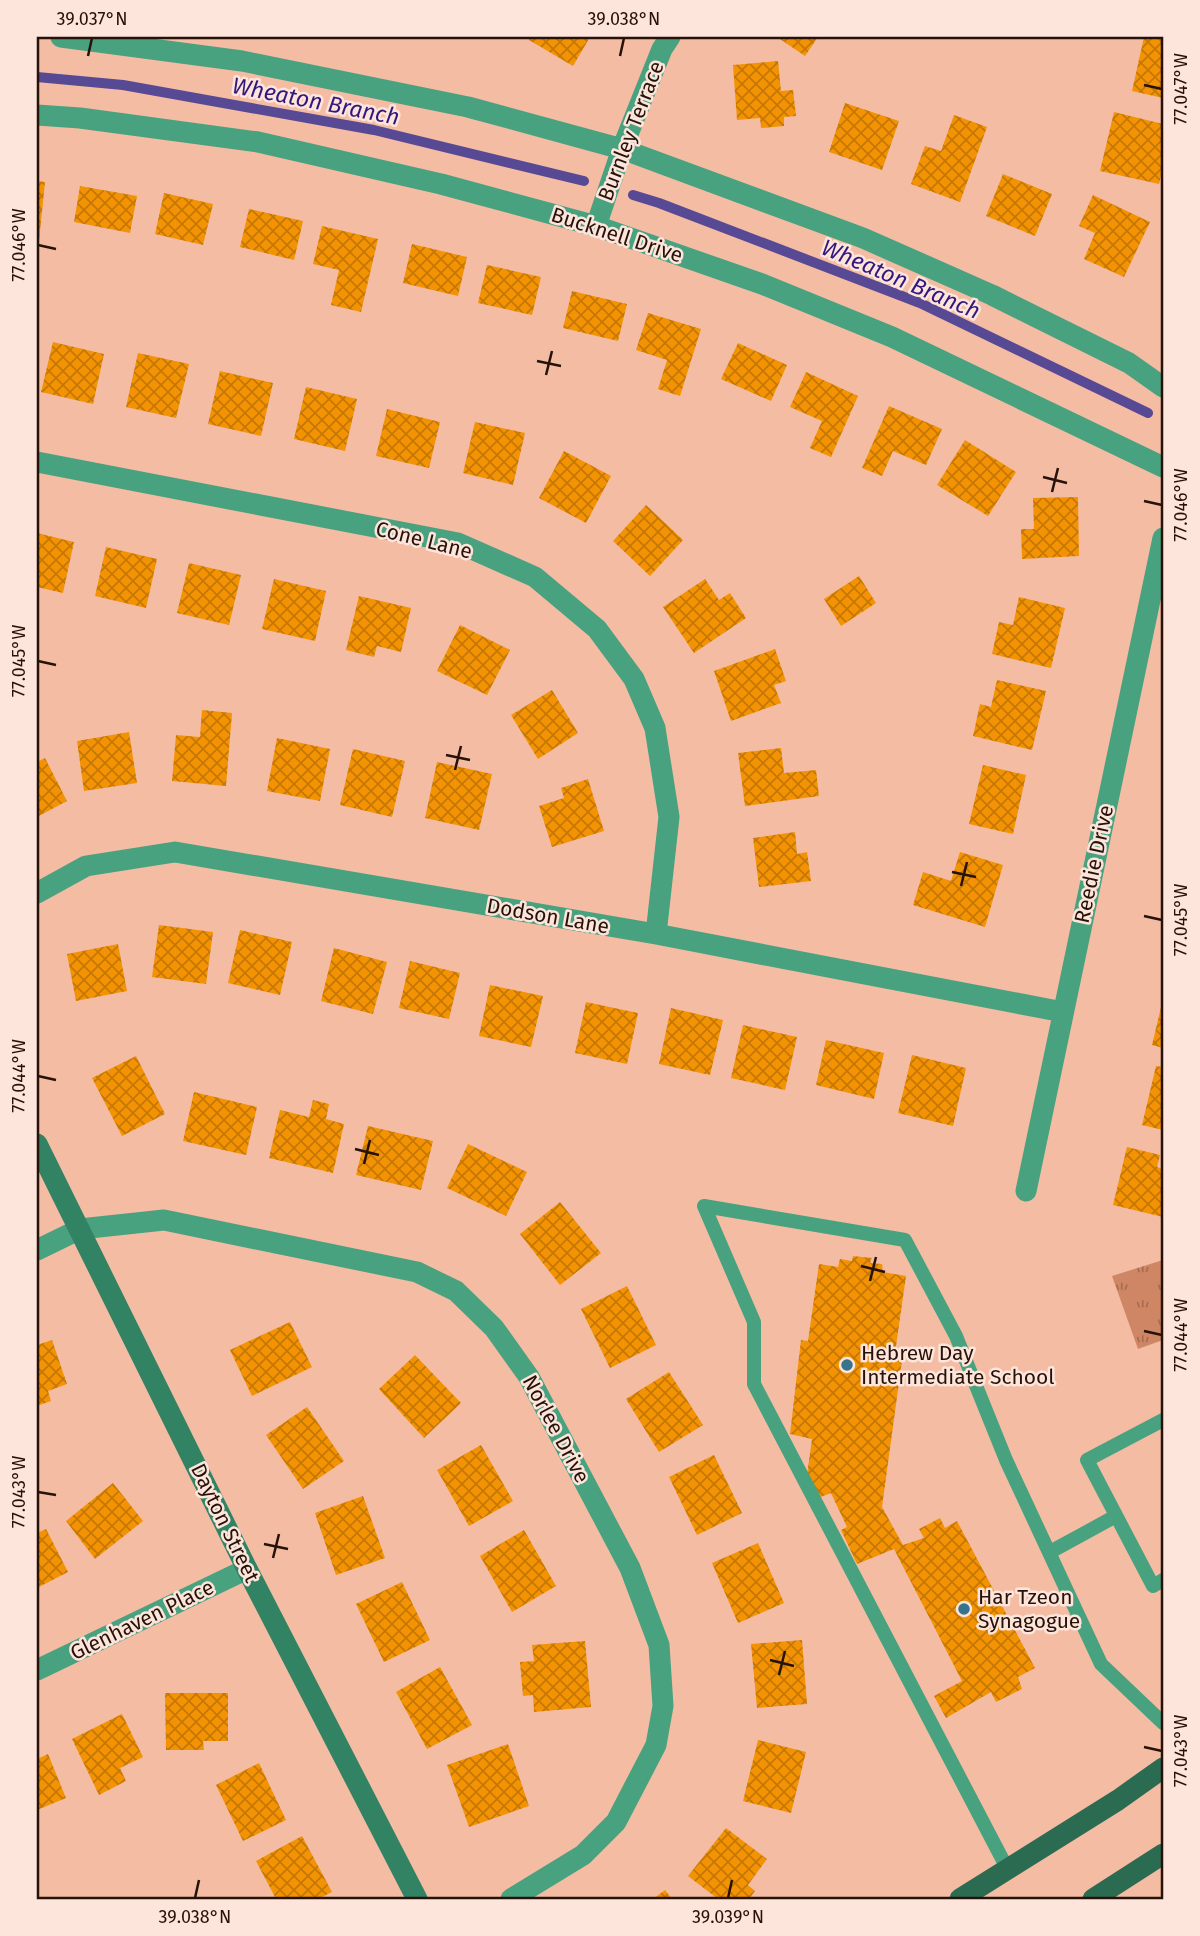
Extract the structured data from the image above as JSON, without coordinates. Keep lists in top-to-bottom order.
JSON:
{
  "streets": {
    "street": [
      "Burnley Terrace",
      "Bucknell Drive",
      "Cone Lane",
      "Reedie Drive",
      "Dodson Lane",
      "Norlee Drive",
      "Dayton Street",
      "Glenhaven Place"
    ]
  },
  "crossings": [
    ["Burnley Terrace", "Bucknell Drive"],
    ["Cone Lane", "Dodson Lane"],
    ["Reedie Drive", "Dodson Lane"],
    ["Norlee Drive", "Dayton Street"],
    ["Dayton Street", "Glenhaven Place"]
  ],
  "water": ["Wheaton Branch"],
  "places": ["Hebrew Day Intermediate School", "Har Tzeon Synagogue"],
  "coordinates": [
    "39.037°N",
    "39.038°N",
    "77.047°W",
    "77.046°W",
    "77.045°W",
    "77.044°W",
    "77.043°W",
    "39.039°N"
  ]
}
